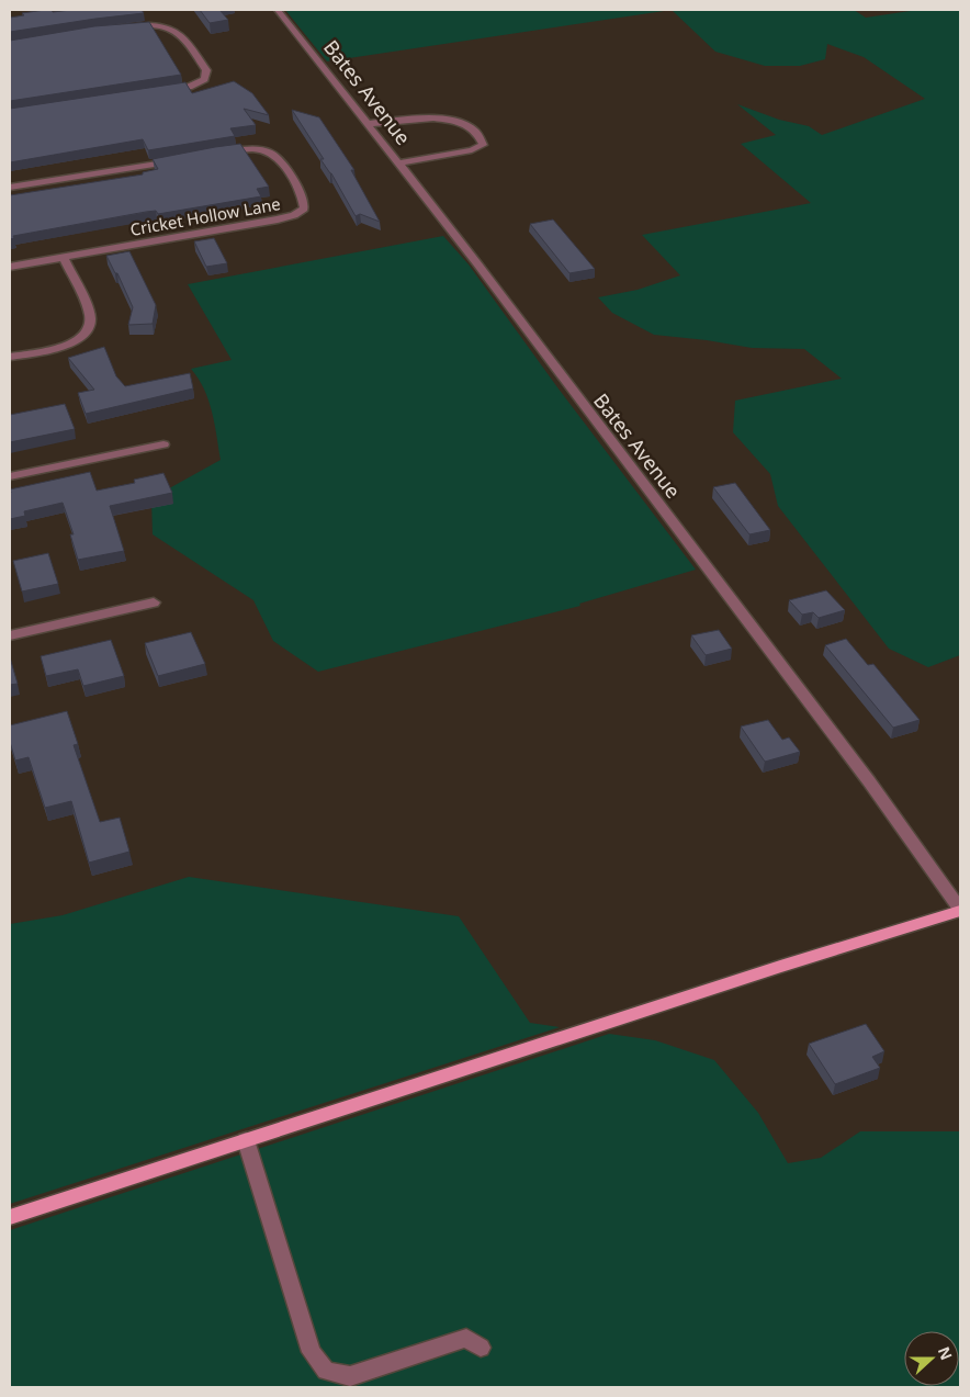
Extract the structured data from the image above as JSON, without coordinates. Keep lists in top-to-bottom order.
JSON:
{
  "streets": {
    "street": ["Bates Avenue", "Cricket Hollow Lane"]
  },
  "north": "right"
}
